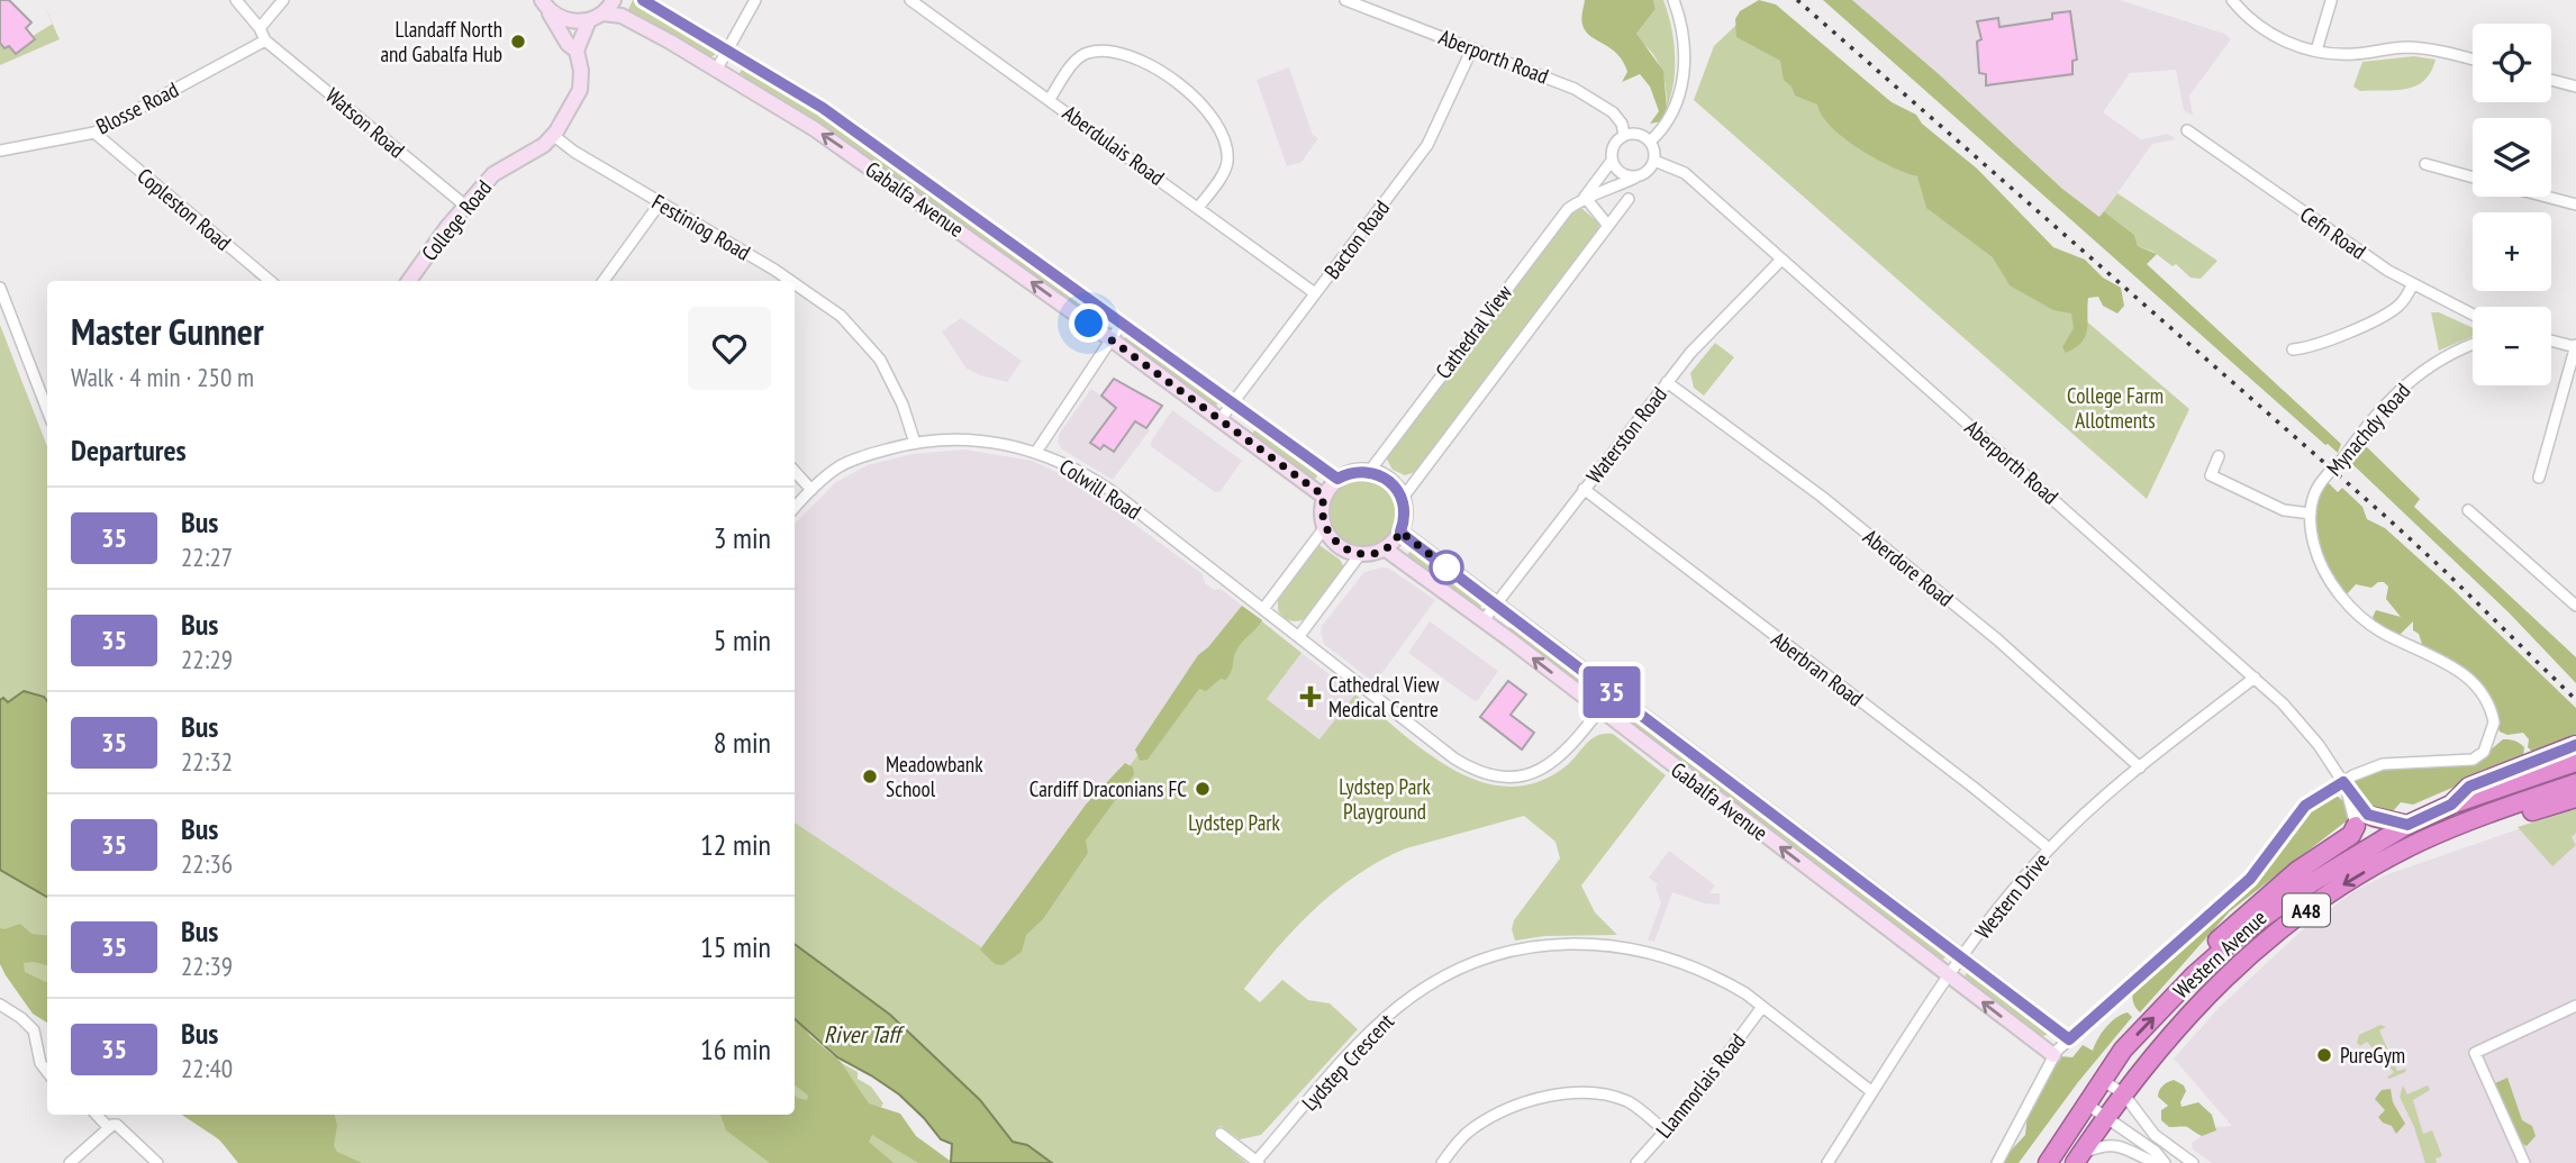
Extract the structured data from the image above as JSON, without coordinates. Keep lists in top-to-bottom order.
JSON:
{
  "streets": {
    "highway": ["A48", "Western Avenue"],
    "street": [
      "Aberporth Road",
      "Blosse Road",
      "Watson Road",
      "Aberdulais Road",
      "Gabalfa Avenue",
      "Copleston Road",
      "College Road",
      "Festiniog Road",
      "Cefn Road",
      "Bacton Road",
      "Cathedral View",
      "Mynachdy Road",
      "Waterston Road",
      "Colwill Road",
      "Aberdore Road",
      "Aberbran Road",
      "Western Drive",
      "Lydstep Crescent",
      "Llanmorlais Road"
    ]
  },
  "crossings": [
    ["Aberporth Road", "Bacton Road"],
    ["Aberporth Road", "Cathedral View"],
    ["Aberporth Road", "Waterston Road"],
    ["Aberporth Road", "Western Drive"],
    ["Blosse Road", "Watson Road"],
    ["Blosse Road", "Copleston Road"],
    ["Watson Road", "College Road"],
    ["Aberdulais Road", "Bacton Road"],
    ["Gabalfa Avenue", "Bacton Road"],
    ["Gabalfa Avenue", "Cathedral View"],
    ["Gabalfa Avenue", "Waterston Road"],
    ["Gabalfa Avenue", "Colwill Road"],
    ["Gabalfa Avenue", "Western Drive"],
    ["College Road", "Festiniog Road"],
    ["Festiniog Road", "Colwill Road"],
    ["Waterston Road", "Aberdore Road"],
    ["Waterston Road", "Aberbran Road"],
    ["Aberdore Road", "Western Drive"],
    ["Aberbran Road", "Western Drive"],
    ["Western Drive", "Lydstep Crescent"],
    ["Lydstep Crescent", "Llanmorlais Road"]
  ],
  "water": ["River Taff"],
  "parks": ["College Farm Allotments", "Lydstep Park Playground", "Lydstep Park"],
  "places": {
    "other": [
      "Llandaff North and Gabalfa Hub",
      "Meadowbank School",
      "Cardiff Draconians FC",
      "PureGym"
    ],
    "health": ["Cathedral View Medical Centre"]
  },
  "lines": ["bus line 35"],
  "page": {
    "on_map": "35",
    "map_buttons": ["+", "−"],
    "heading": [
      ["Master Gunner", "Walk · 4 min · 250 m"],
      "Departures"
    ],
    "list": [
      {
        "mark": "35",
        "name": "Bus",
        "note": "22:27",
        "value": "3 min"
      },
      {
        "mark": "35",
        "name": "Bus",
        "note": "22:29",
        "value": "5 min"
      },
      {
        "mark": "35",
        "name": "Bus",
        "note": "22:32",
        "value": "8 min"
      },
      {
        "mark": "35",
        "name": "Bus",
        "note": "22:36",
        "value": "12 min"
      },
      {
        "mark": "35",
        "name": "Bus",
        "note": "22:39",
        "value": "15 min"
      },
      {
        "mark": "35",
        "name": "Bus",
        "note": "22:40",
        "value": "16 min"
      }
    ]
  }
}
